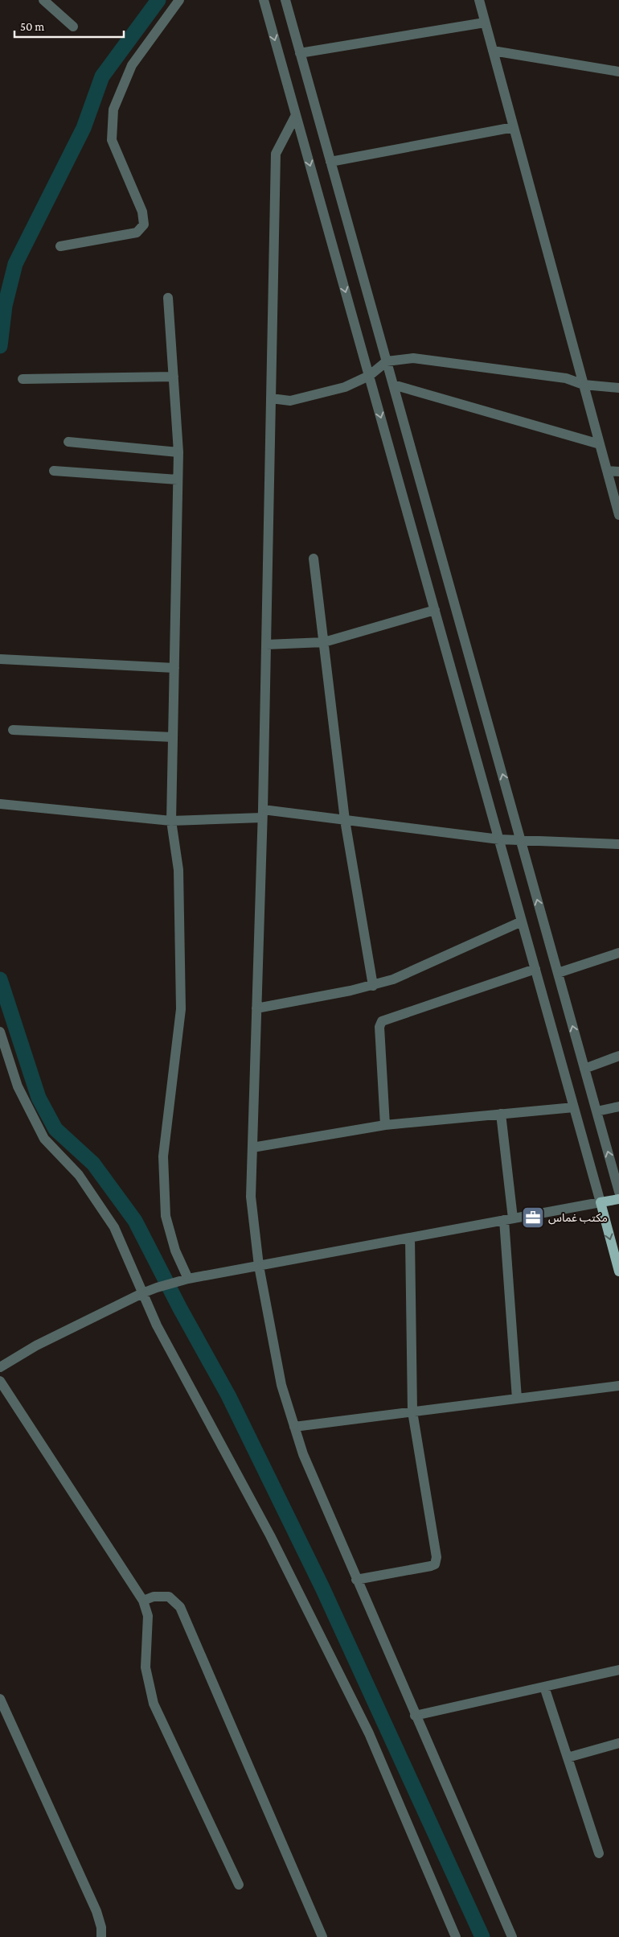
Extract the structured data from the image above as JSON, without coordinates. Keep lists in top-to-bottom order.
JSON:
{
  "places": {
    "office": ["مكتب غماس"]
  },
  "scale_bar": "50 m"
}
